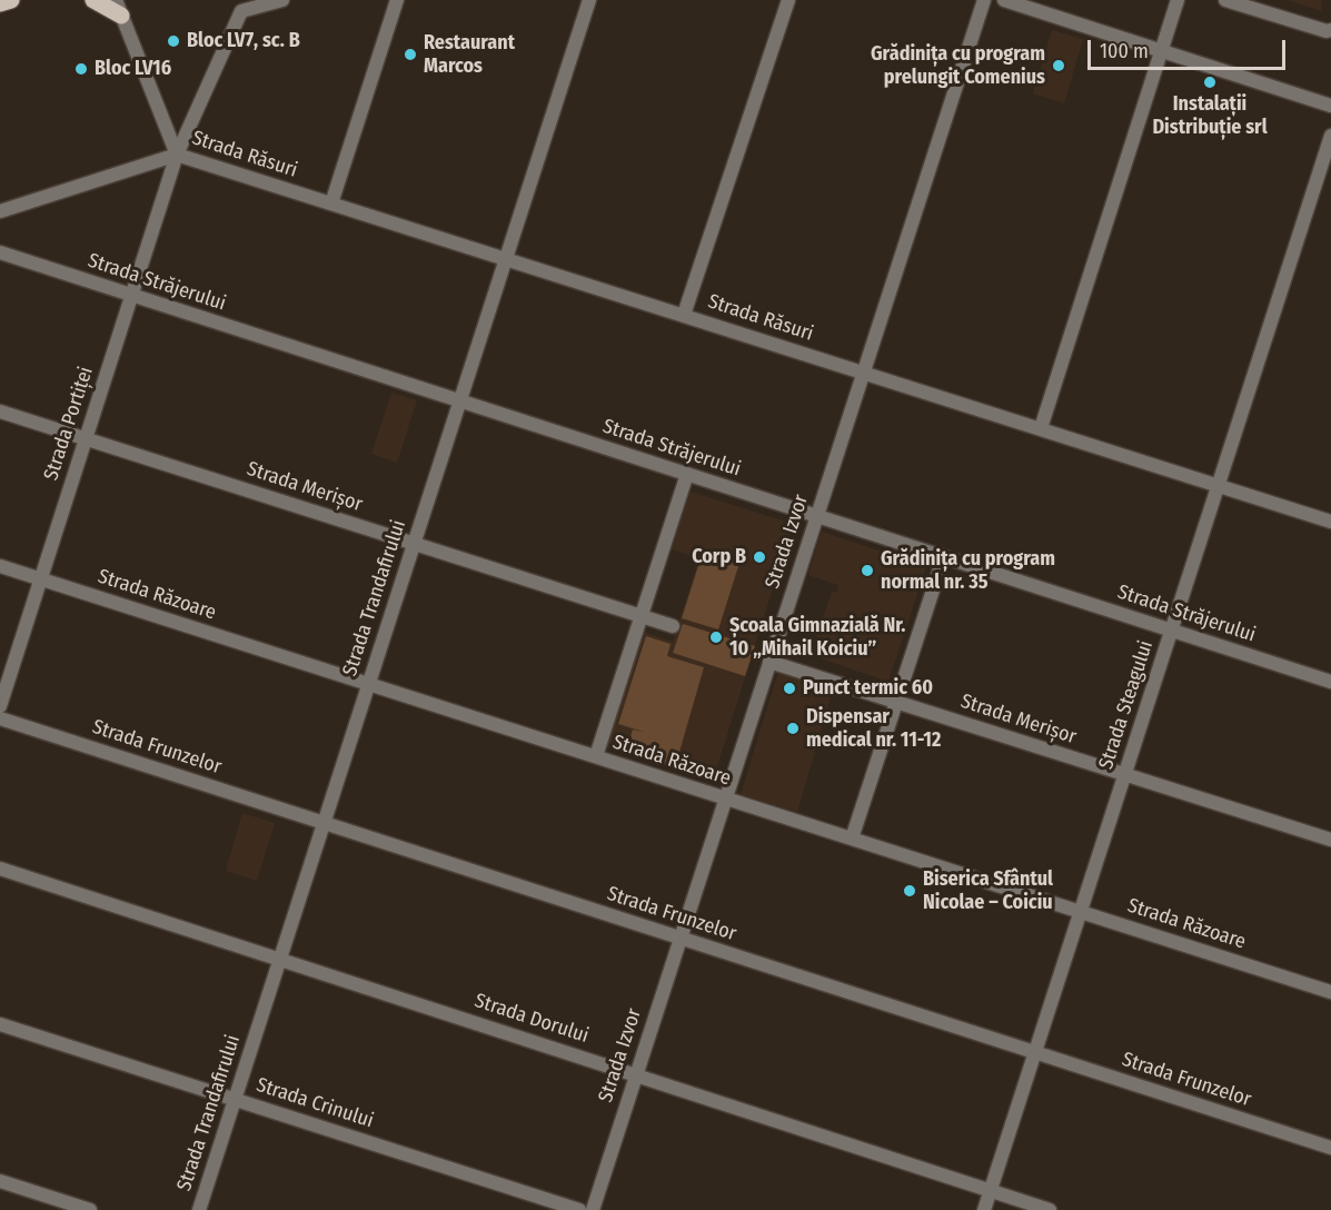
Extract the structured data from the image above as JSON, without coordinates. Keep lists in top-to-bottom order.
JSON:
{
  "streets": {
    "street": [
      "Strada Răsuri",
      "Strada Străjerului",
      "Strada Portiței",
      "Strada Merișor",
      "Strada Izvor",
      "Strada Răzoare",
      "Strada Trandafirului",
      "Strada Steagului",
      "Strada Frunzelor",
      "Strada Dorului",
      "Strada Crinului"
    ]
  },
  "crossings": [
    ["Strada Răsuri", "Strada Portiței"],
    ["Strada Răsuri", "Strada Izvor"],
    ["Strada Răsuri", "Strada Trandafirului"],
    ["Strada Răsuri", "Strada Steagului"],
    ["Strada Străjerului", "Strada Portiței"],
    ["Strada Străjerului", "Strada Izvor"],
    ["Strada Străjerului", "Strada Trandafirului"],
    ["Strada Străjerului", "Strada Steagului"],
    ["Strada Portiței", "Strada Merișor"],
    ["Strada Portiței", "Strada Răzoare"],
    ["Strada Merișor", "Strada Izvor"],
    ["Strada Merișor", "Strada Trandafirului"],
    ["Strada Merișor", "Strada Steagului"],
    ["Strada Izvor", "Strada Răzoare"],
    ["Strada Izvor", "Strada Frunzelor"],
    ["Strada Izvor", "Strada Dorului"],
    ["Strada Răzoare", "Strada Trandafirului"],
    ["Strada Răzoare", "Strada Steagului"],
    ["Strada Trandafirului", "Strada Frunzelor"],
    ["Strada Trandafirului", "Strada Dorului"],
    ["Strada Trandafirului", "Strada Crinului"],
    ["Strada Steagului", "Strada Frunzelor"],
    ["Strada Steagului", "Strada Dorului"]
  ],
  "places": [
    "Bloc LV7, sc. B",
    "Restaurant Marcos",
    "Grădinița cu program prelungit Comenius",
    "Bloc LV16",
    "Instalații Distribuție srl",
    "Corp B",
    "Grădinița cu program normal nr. 35",
    "Școala Gimnazială Nr. 10 „Mihail Koiciu”",
    "Punct termic 60",
    "Dispensar medical nr. 11-12",
    "Biserica Sfântul Nicolae – Coiciu"
  ],
  "scale_bar": "100 m"
}
